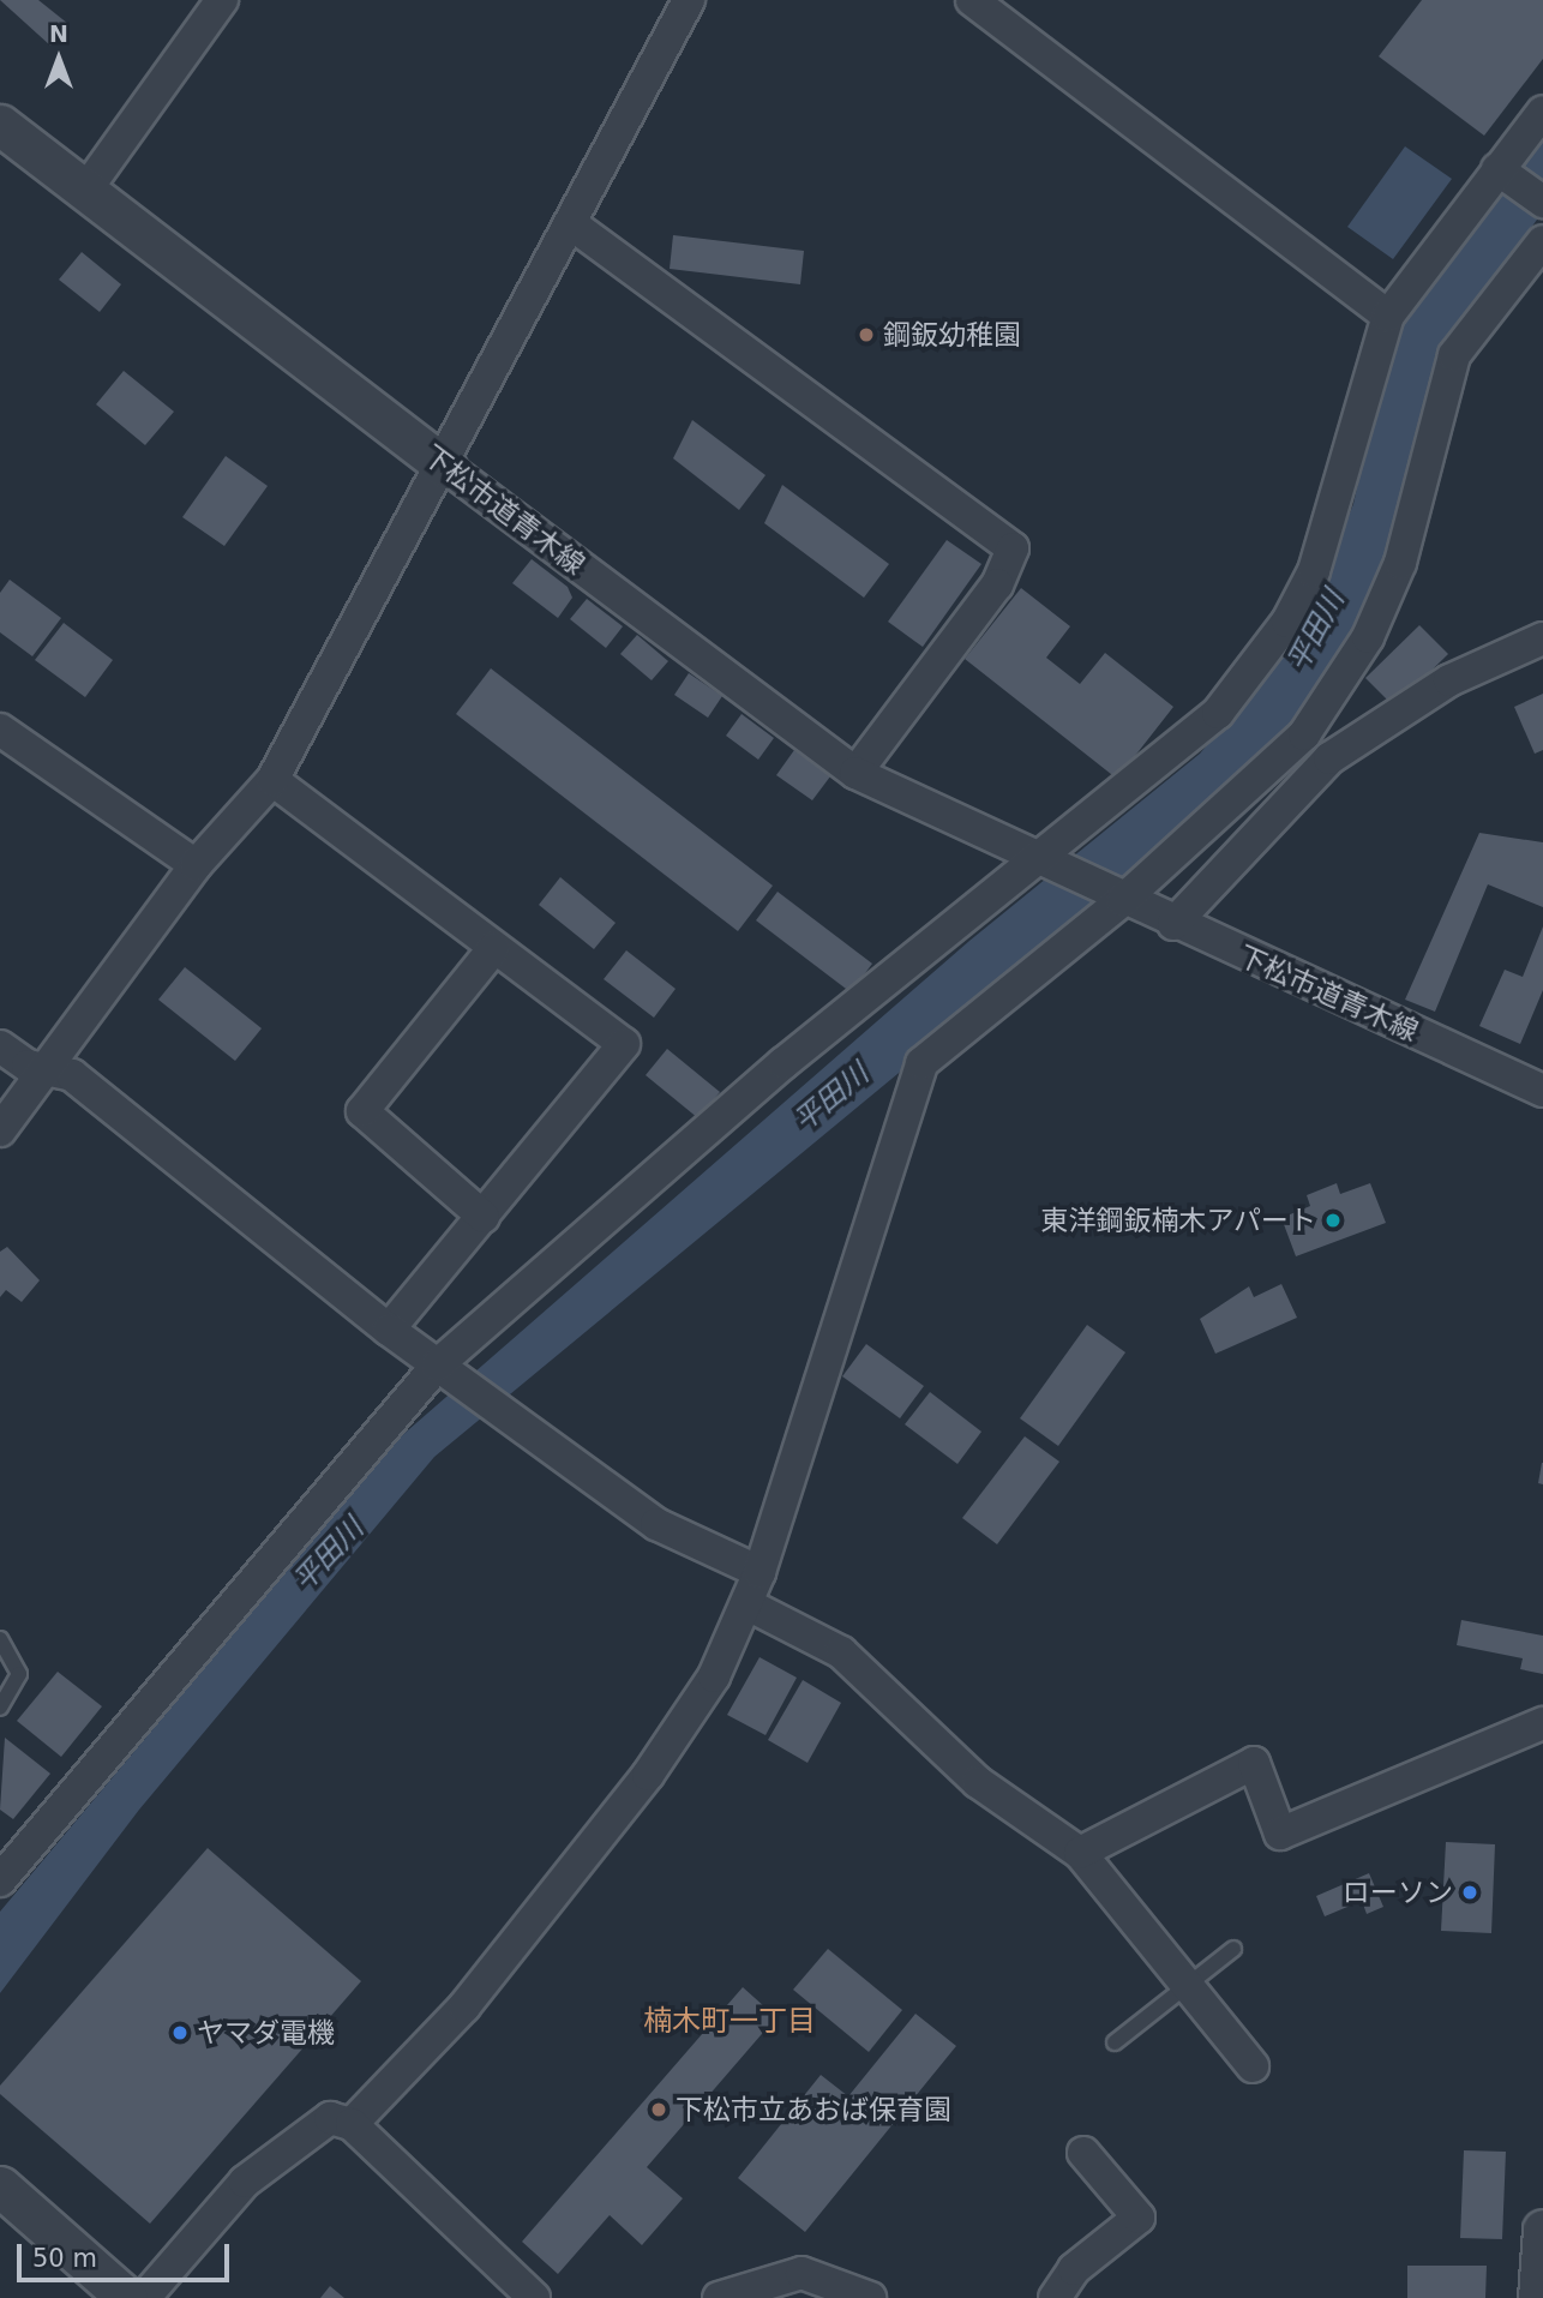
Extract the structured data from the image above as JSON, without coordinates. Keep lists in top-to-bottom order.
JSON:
{
  "streets": {
    "street": ["下松市道青木線"]
  },
  "districts": ["楠木町一丁目"],
  "water": ["平田川"],
  "places": [
    "鋼鈑幼稚園",
    "東洋鋼鈑楠木アパート",
    "ローソン",
    "ヤマダ電機",
    "下松市立あおば保育園"
  ],
  "scale_bar": "50 m",
  "north": "top"
}
